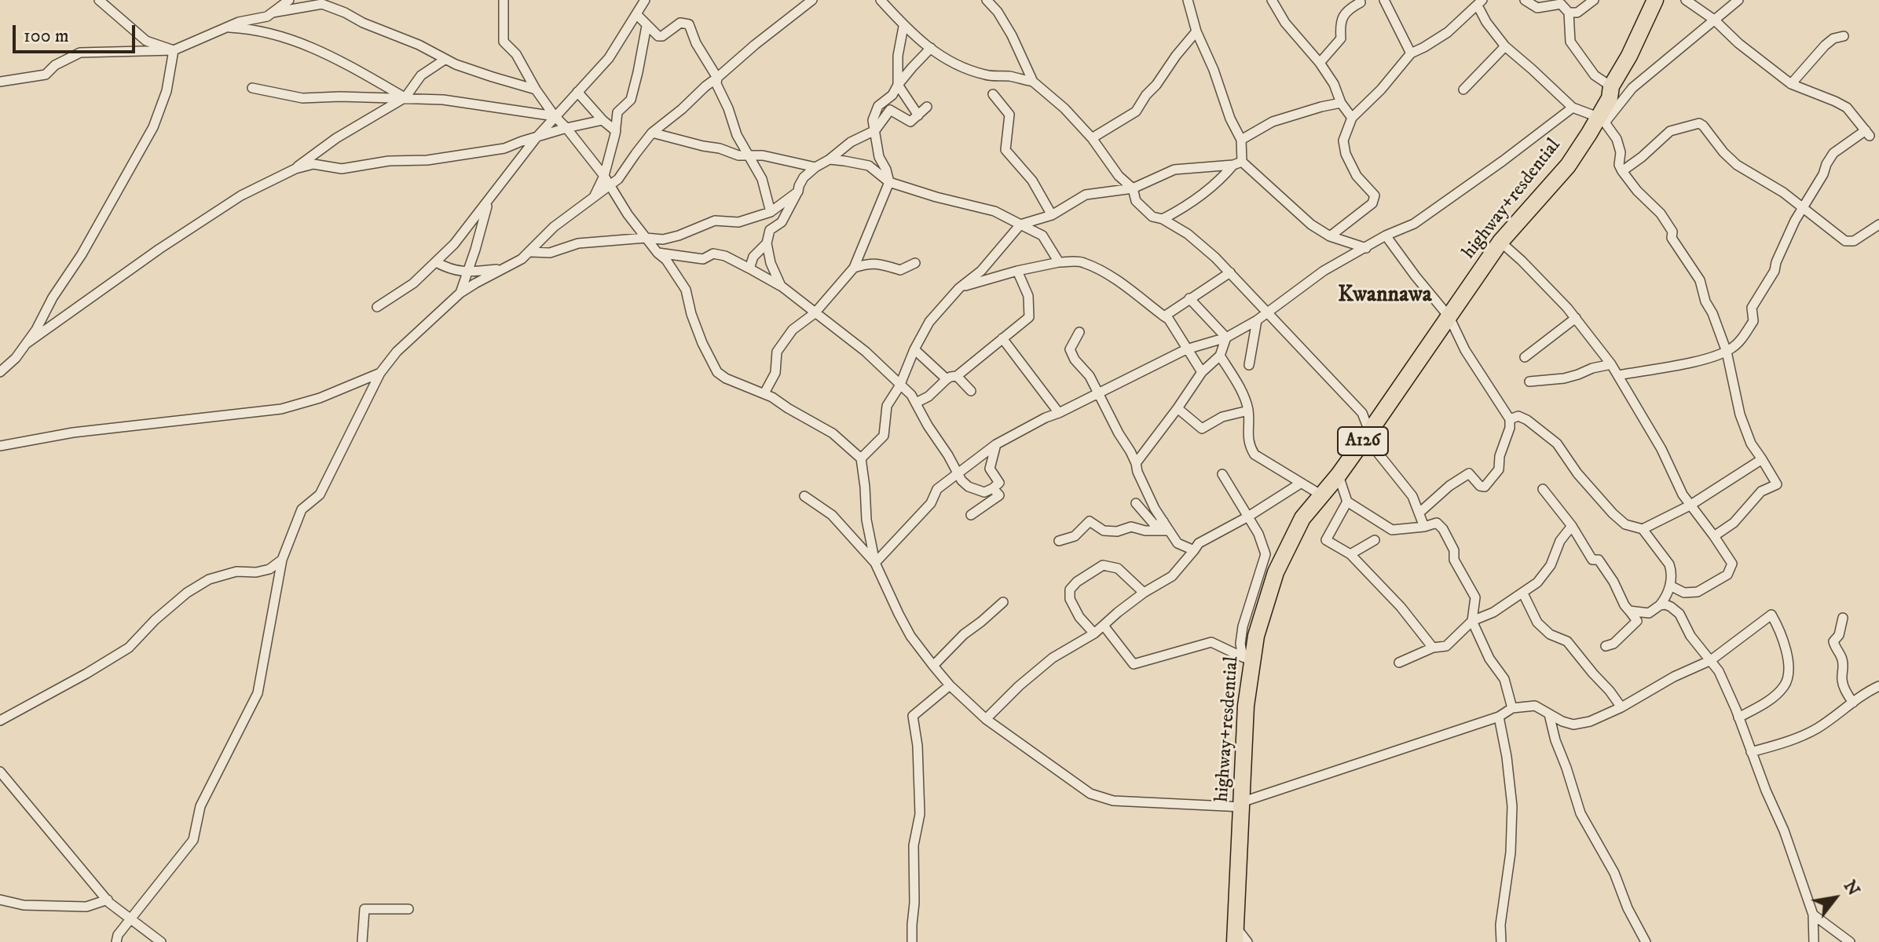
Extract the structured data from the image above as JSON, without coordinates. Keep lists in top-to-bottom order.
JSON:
{
  "streets": {
    "highway": ["highway+resdential", "A126"]
  },
  "districts": ["Kwannawa"],
  "scale_bar": "100 m",
  "north": "top right"
}
